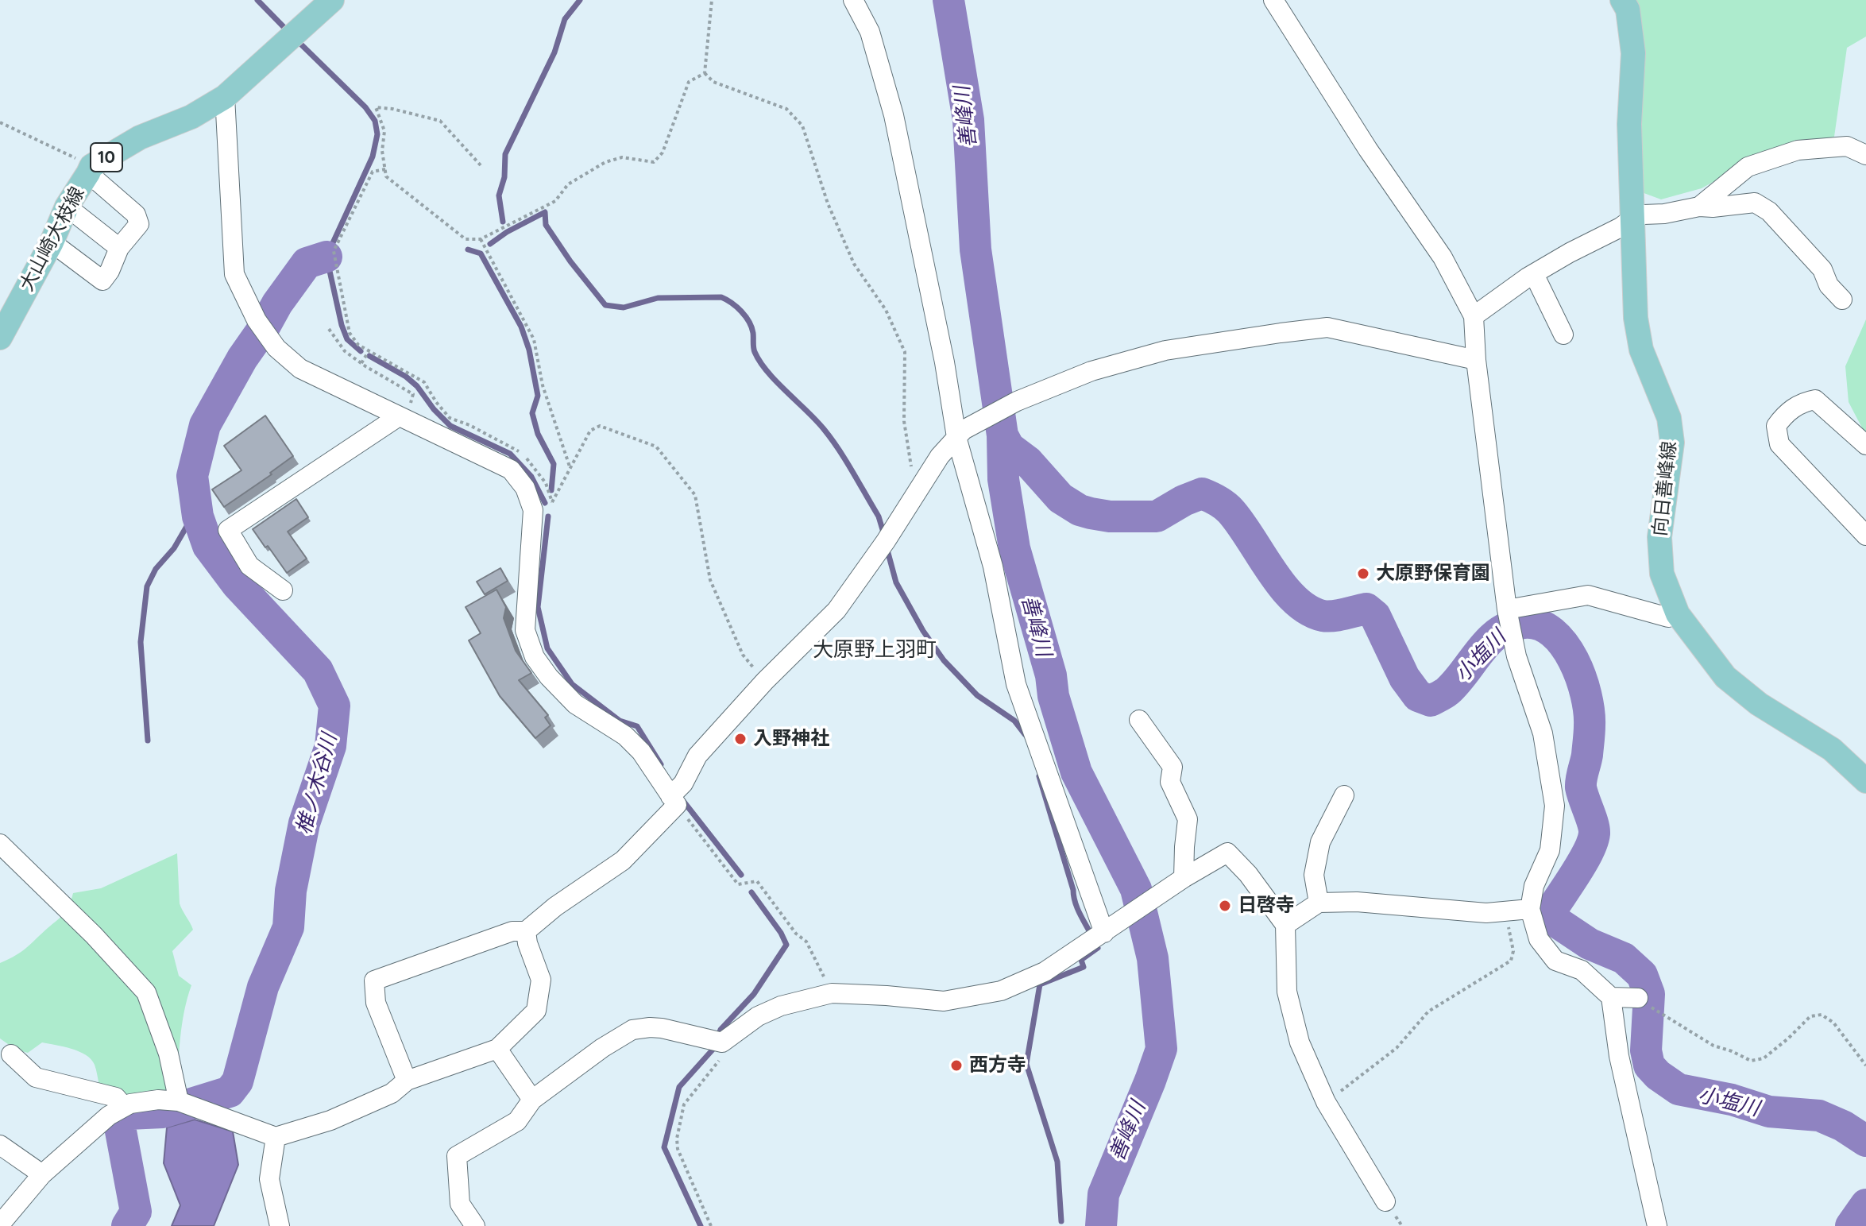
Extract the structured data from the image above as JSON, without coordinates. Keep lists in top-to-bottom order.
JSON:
{
  "streets": {
    "main road": ["10", "大山崎大枝線", "向日善峰線"]
  },
  "districts": ["大原野上羽町"],
  "water": ["善峰川", "小塩川", "椎ノ木谷川"],
  "places": [
    "大原野保育園",
    "入野神社",
    "日啓寺",
    "西方寺"
  ]
}
